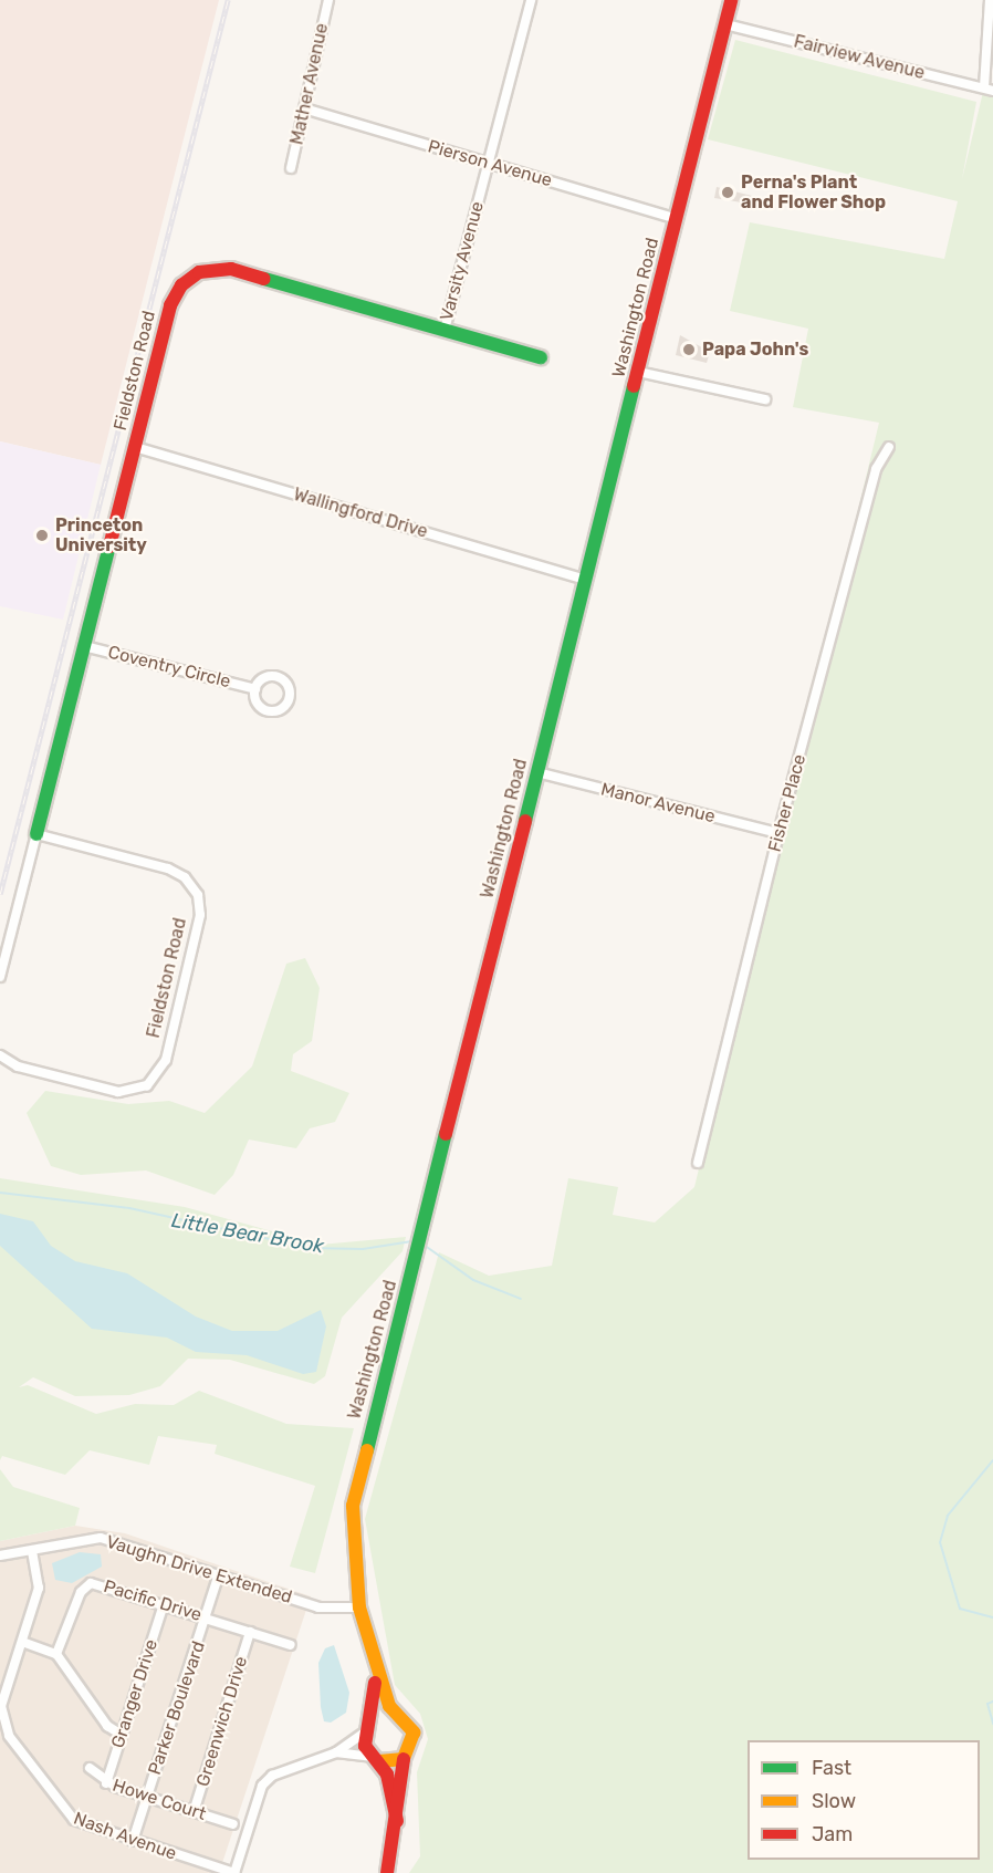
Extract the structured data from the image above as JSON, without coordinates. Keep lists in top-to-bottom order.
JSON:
{
  "streets": {
    "main road": ["Washington Road", "Fieldston Road"],
    "street": [
      "Fairview Avenue",
      "Mather Avenue",
      "Pierson Avenue",
      "Varsity Avenue",
      "Wallingford Drive",
      "Coventry Circle",
      "Manor Avenue",
      "Fisher Place",
      "Vaughn Drive Extended",
      "Pacific Drive",
      "Granger Drive",
      "Parker Boulevard",
      "Greenwich Drive",
      "Howe Court",
      "Nash Avenue"
    ]
  },
  "crossings": [
    ["Fairview Avenue", "Washington Road"],
    ["Mather Avenue", "Pierson Avenue"],
    ["Pierson Avenue", "Varsity Avenue"],
    ["Pierson Avenue", "Washington Road"],
    ["Varsity Avenue", "Fieldston Road"],
    ["Washington Road", "Wallingford Drive"],
    ["Washington Road", "Manor Avenue"],
    ["Washington Road", "Vaughn Drive Extended"],
    ["Fieldston Road", "Wallingford Drive"],
    ["Fieldston Road", "Coventry Circle"],
    ["Manor Avenue", "Fisher Place"],
    ["Vaughn Drive Extended", "Parker Boulevard"],
    ["Vaughn Drive Extended", "Nash Avenue"],
    ["Pacific Drive", "Granger Drive"],
    ["Pacific Drive", "Parker Boulevard"],
    ["Pacific Drive", "Greenwich Drive"],
    ["Granger Drive", "Howe Court"],
    ["Parker Boulevard", "Howe Court"],
    ["Parker Boulevard", "Nash Avenue"],
    ["Greenwich Drive", "Howe Court"]
  ],
  "water": ["Little Bear Brook"],
  "places": ["Perna's Plant and Flower Shop", "Papa John's", "Princeton University"],
  "legend": ["Fast", "Slow", "Jam"]
}
